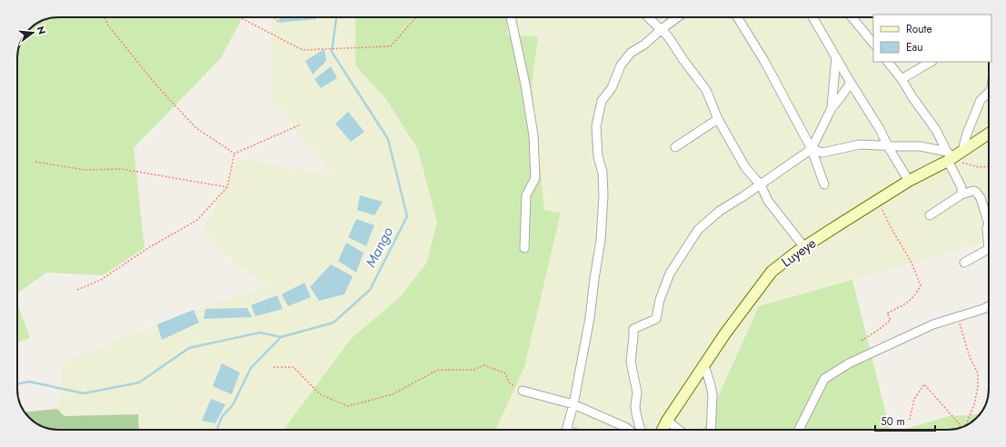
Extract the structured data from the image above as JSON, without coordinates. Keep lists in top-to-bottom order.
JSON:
{
  "streets": {
    "street": ["Luyeye"]
  },
  "water": ["Mango"],
  "legend": ["Route", "Eau"],
  "scale_bar": "50 m",
  "north": "right"
}
